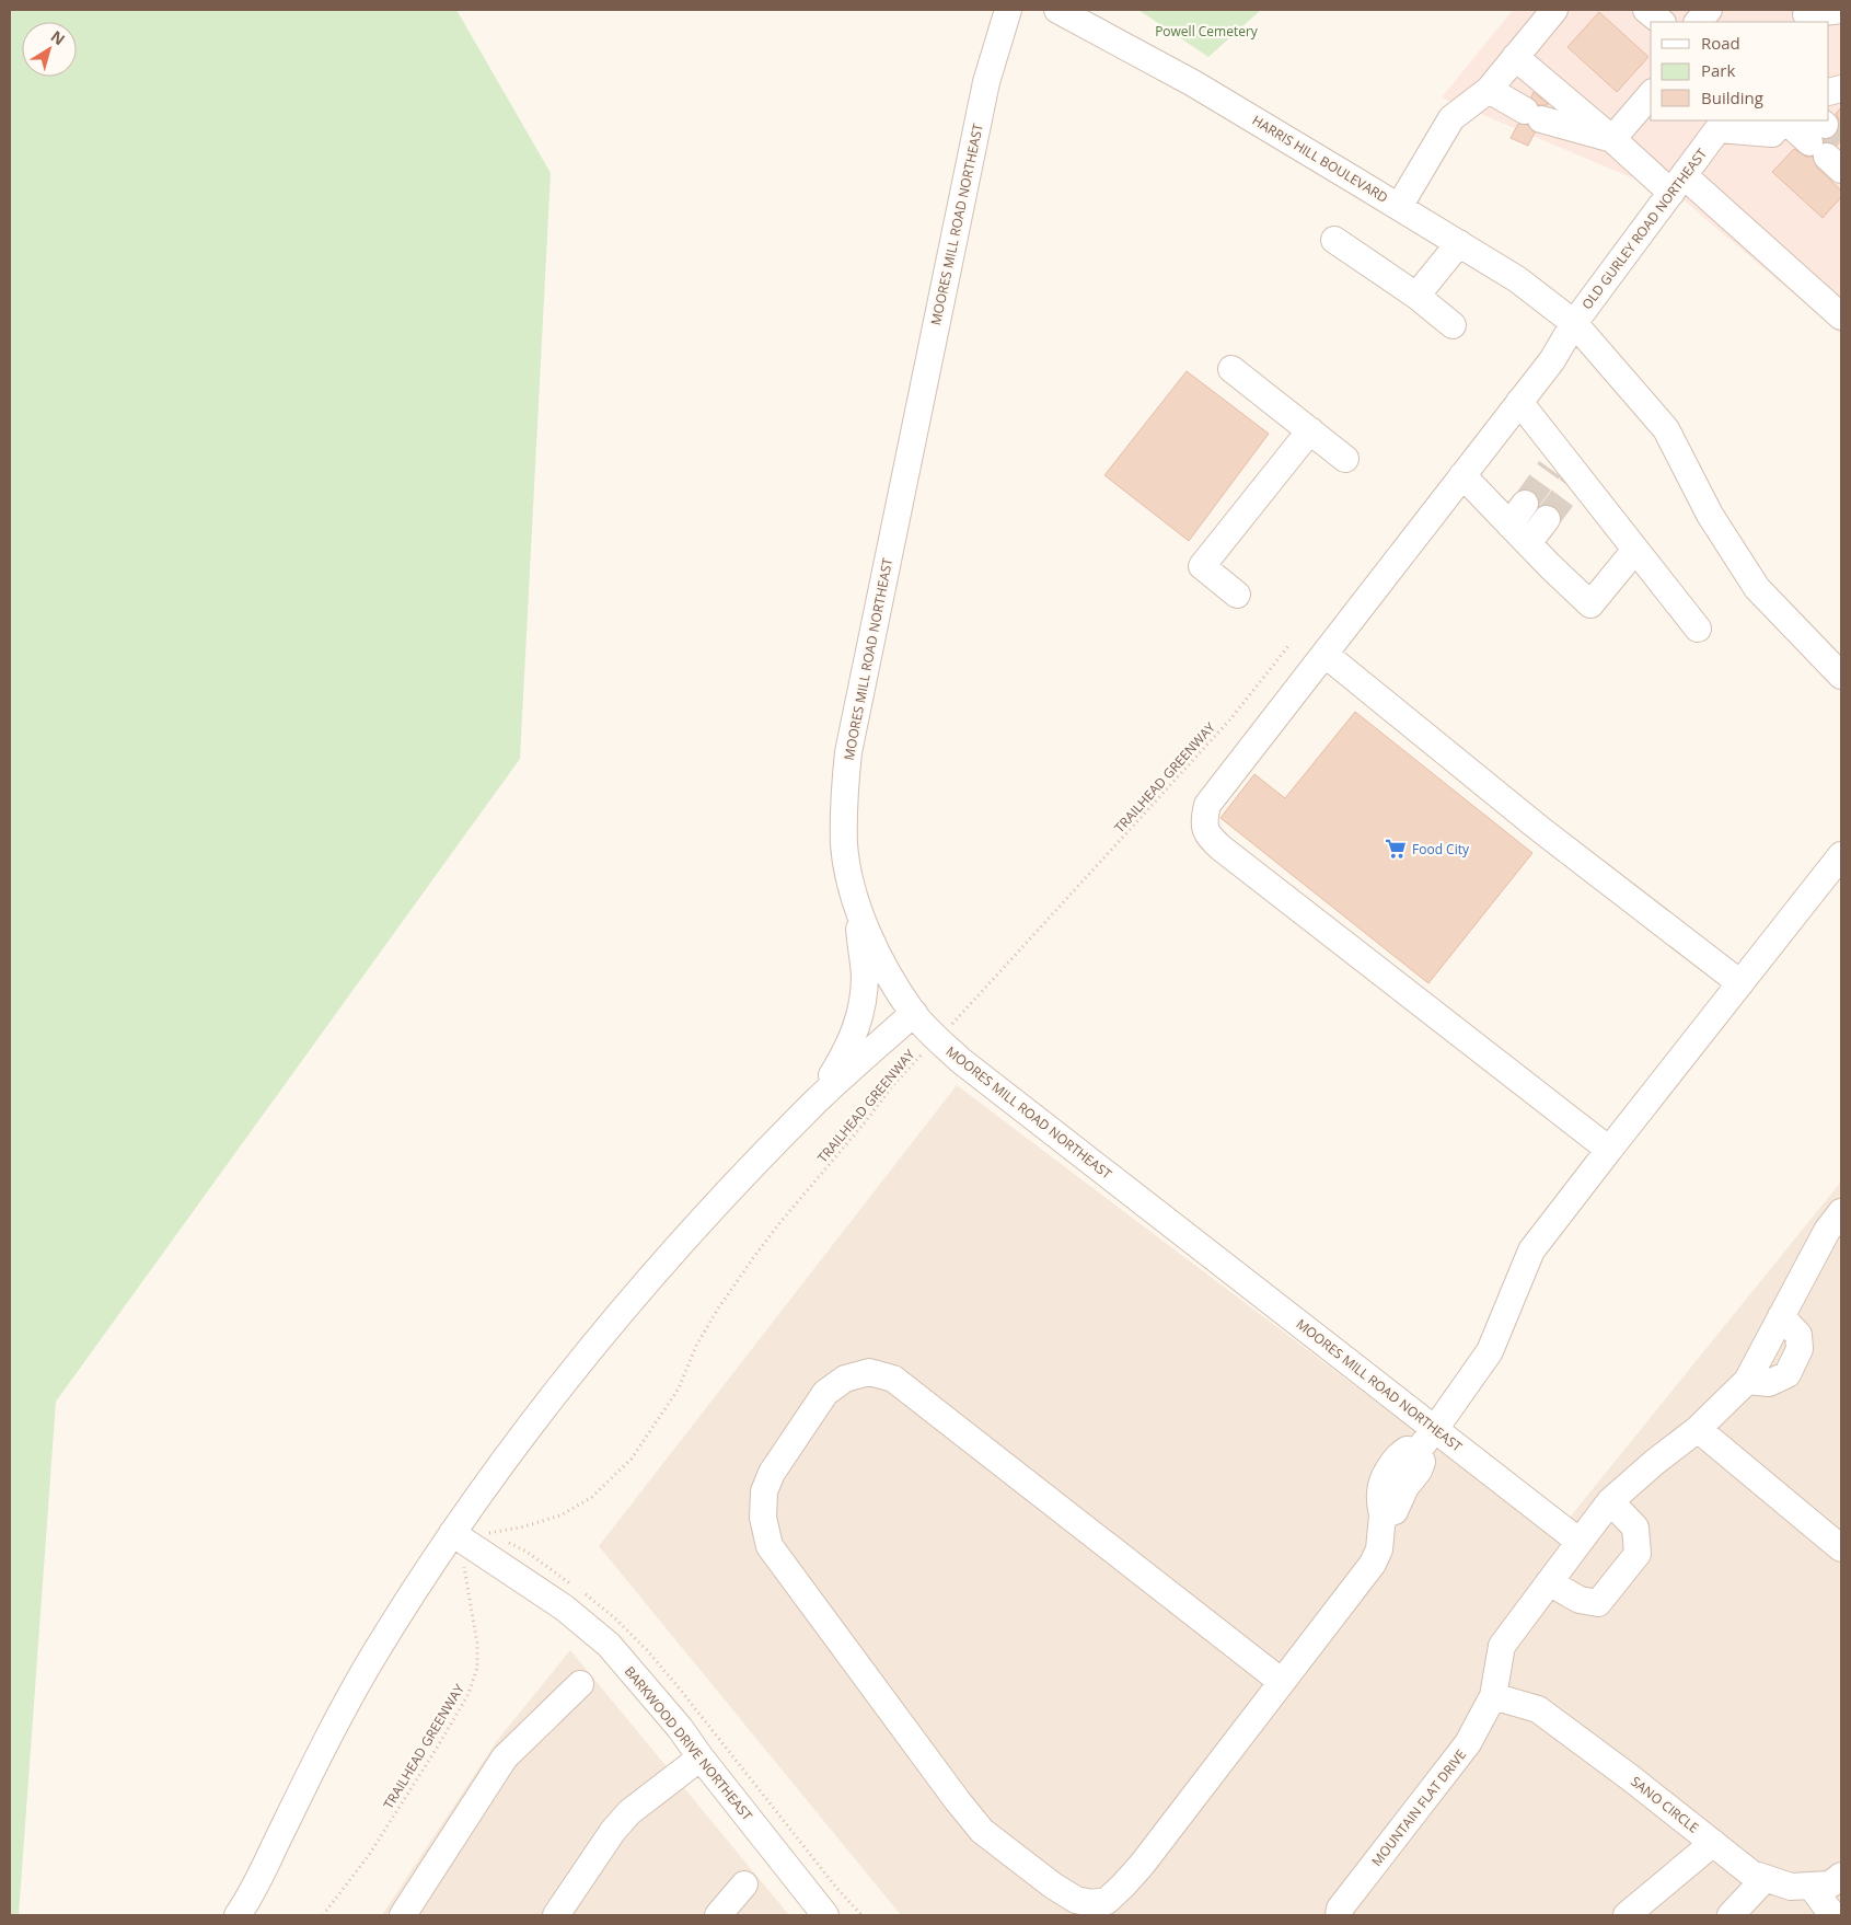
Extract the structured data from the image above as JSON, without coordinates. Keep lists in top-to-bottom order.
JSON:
{
  "streets": {
    "street": [
      "HARRIS HILL BOULEVARD",
      "MOORES MILL ROAD NORTHEAST",
      "OLD GURLEY ROAD NORTHEAST",
      "BARKWOOD DRIVE NORTHEAST",
      "SANO CIRCLE",
      "MOUNTAIN FLAT DRIVE"
    ],
    "path": ["TRAILHEAD GREENWAY"]
  },
  "crossings": [
    ["HARRIS HILL BOULEVARD", "OLD GURLEY ROAD NORTHEAST"],
    ["MOORES MILL ROAD NORTHEAST", "TRAILHEAD GREENWAY"],
    ["MOORES MILL ROAD NORTHEAST", "MOUNTAIN FLAT DRIVE"],
    ["SANO CIRCLE", "MOUNTAIN FLAT DRIVE"]
  ],
  "parks": ["Powell Cemetery"],
  "places": {
    "supermarket": ["Food City"]
  },
  "legend": ["Road", "Park", "Building"],
  "north": "top right"
}
